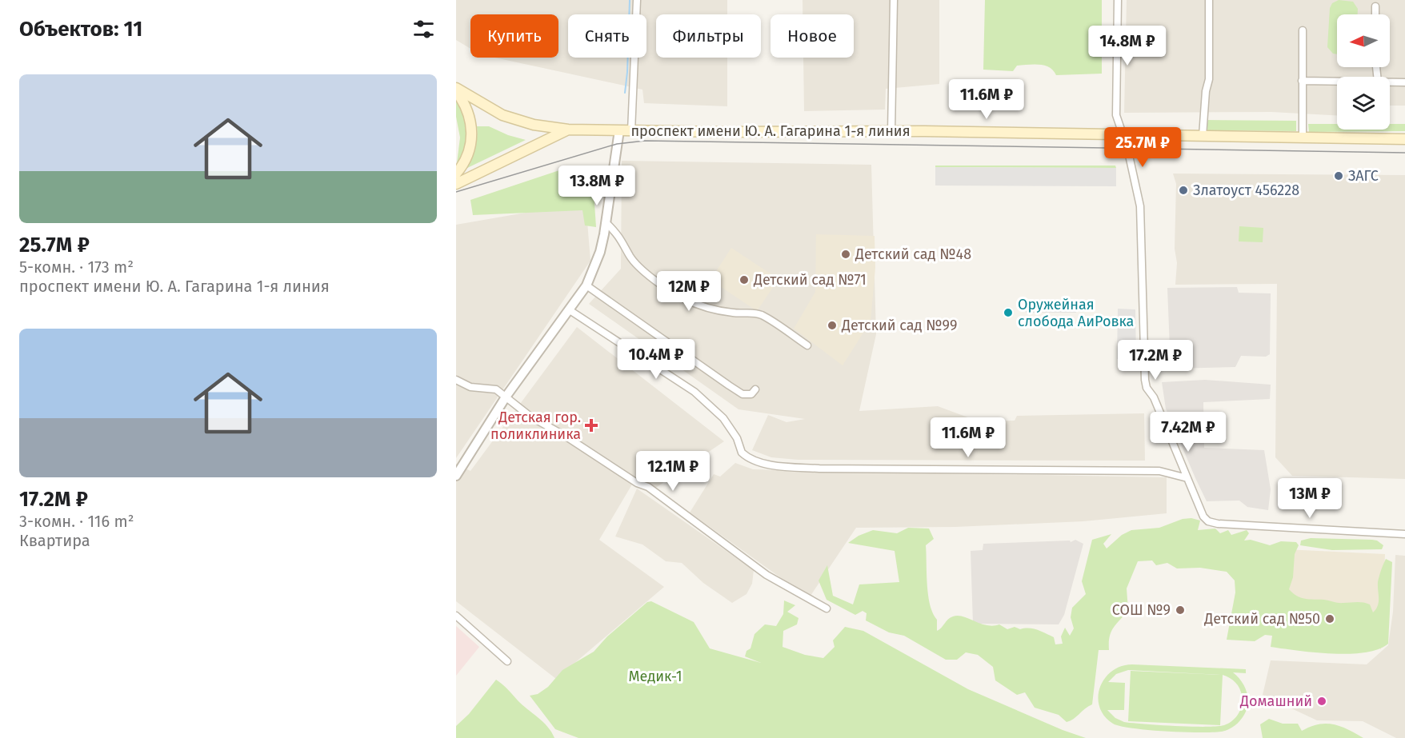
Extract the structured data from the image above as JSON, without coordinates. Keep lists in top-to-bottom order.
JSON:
{
  "streets": {
    "main road": ["проспект имени Ю. А. Гагарина 1-я линия"]
  },
  "parks": ["Медик-1"],
  "places": {
    "other": [
      "ЗАГС",
      "Златоуст 456228",
      "Детский сад №48",
      "Детский сад №71",
      "Оружейная слобода АиРовка",
      "Детский сад №99",
      "СОШ №9",
      "Детский сад №50",
      "Домашний"
    ],
    "health": ["Детская гор. поликлиника"]
  },
  "north": "left",
  "page": {
    "heading": "Объектов: 11",
    "chip": [
      "Купить",
      "Снять",
      "Фильтры",
      "Новое"
    ],
    "price": [
      "14.8M ₽",
      "11.6M ₽",
      "25.7M ₽",
      "13.8M ₽",
      "12M ₽",
      "10.4M ₽",
      "17.2M ₽",
      "7.42M ₽",
      "11.6M ₽",
      "12.1M ₽",
      "13M ₽"
    ],
    "list": [
      {
        "name": "25.7M ₽",
        "note": "5-комн. · 173 m² · проспект имени Ю. А. Гагарина 1-я линия"
      },
      {
        "name": "17.2M ₽",
        "note": "3-комн. · 116 m² · Квартира"
      }
    ]
  }
}
